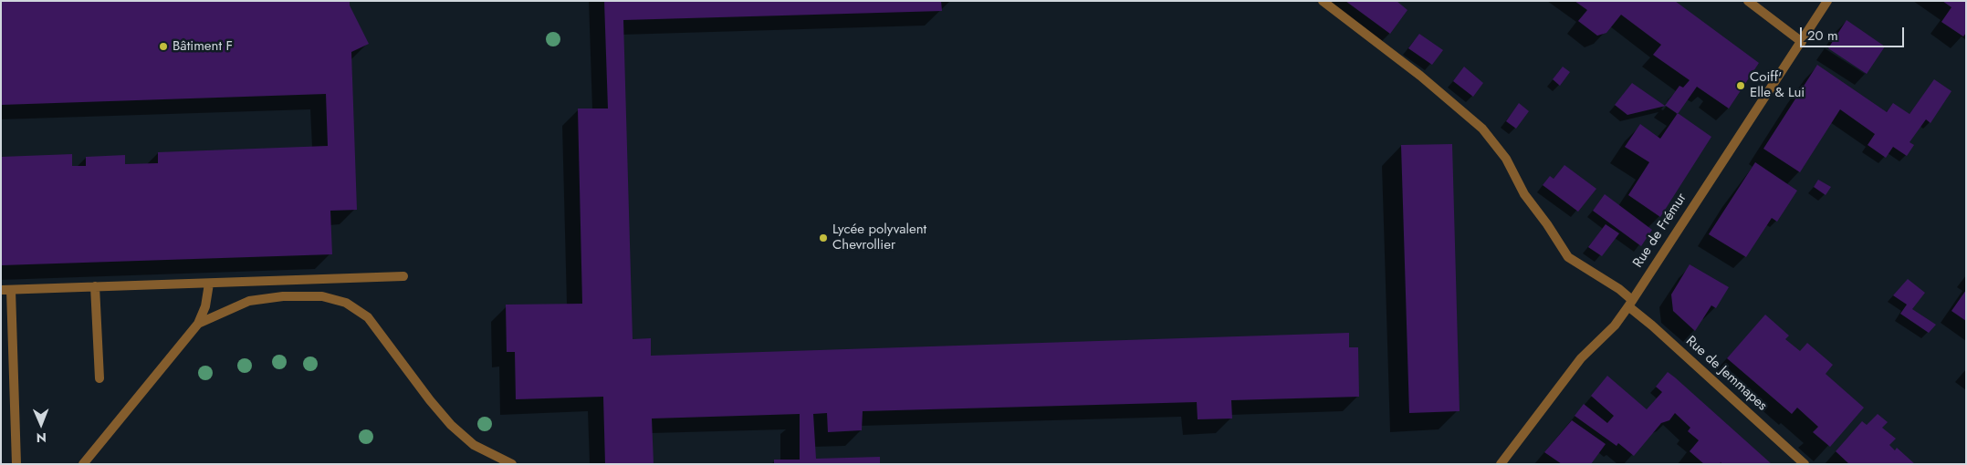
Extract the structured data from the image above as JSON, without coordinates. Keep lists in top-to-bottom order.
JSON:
{
  "streets": {
    "street": ["Rue de Frémur", "Rue de Jemmapes"]
  },
  "crossings": [
    ["Rue de Frémur", "Rue de Jemmapes"]
  ],
  "places": ["Bâtiment F", "Coiff' Elle & Lui", "Lycée polyvalent Chevrollier"],
  "scale_bar": "20 m",
  "north": "bottom"
}
